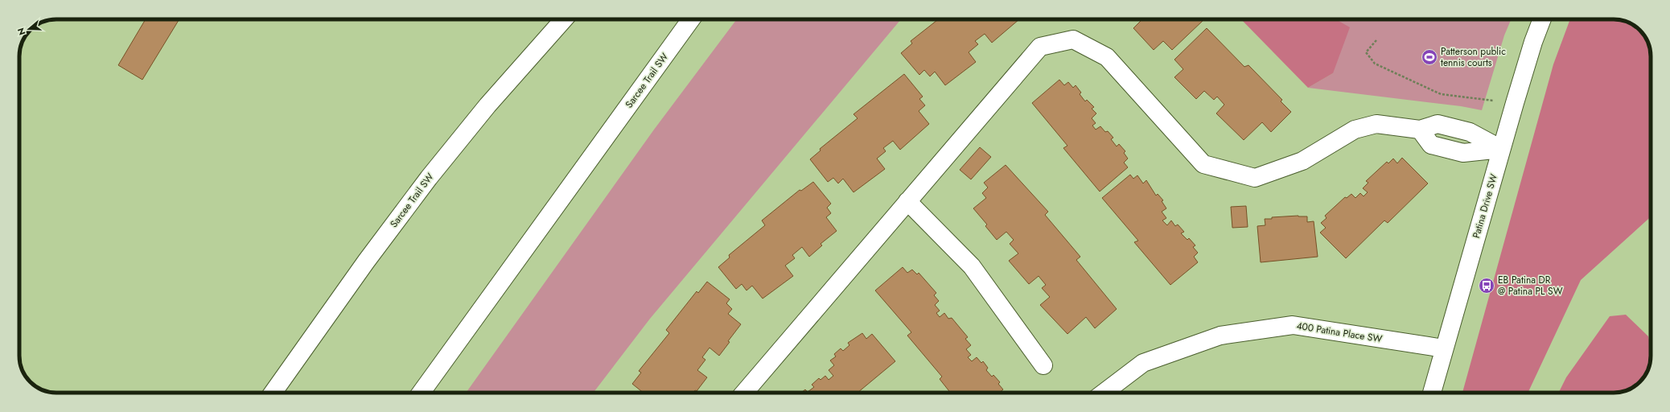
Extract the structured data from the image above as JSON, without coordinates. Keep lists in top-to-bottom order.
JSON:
{
  "streets": {
    "main road": ["Sarcee Trail SW", "Patina Drive SW", "400 Patina Place SW"]
  },
  "crossings": [
    ["Patina Drive SW", "400 Patina Place SW"]
  ],
  "places": {
    "sports": ["Patterson public tennis courts"],
    "bus stop": ["EB Patina DR @ Patina PL SW"]
  },
  "north": "left"
}
